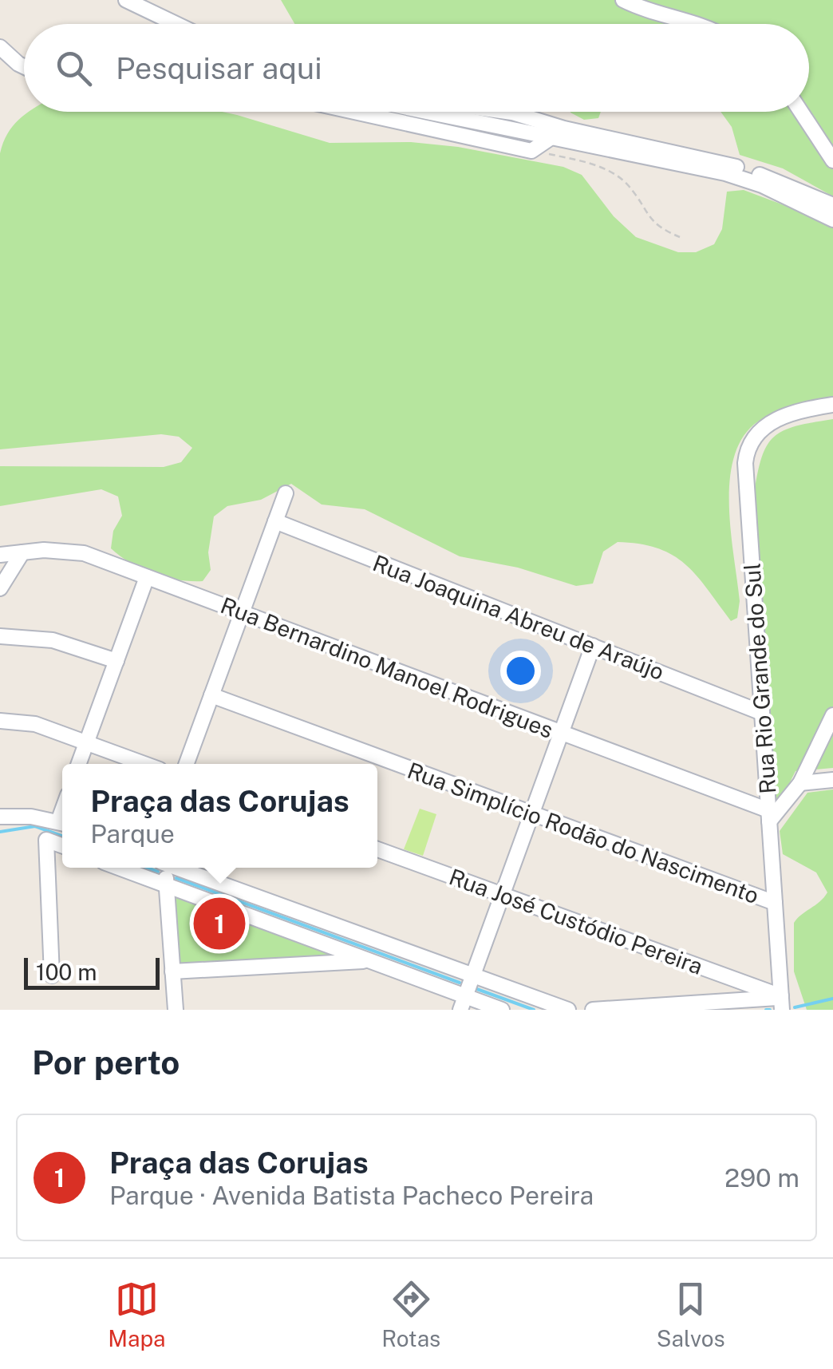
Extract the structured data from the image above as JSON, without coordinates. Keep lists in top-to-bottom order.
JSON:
{
  "streets": {
    "street": [
      "Rua Joaquina Abreu de Araújo",
      "Rua Bernardino Manoel Rodrigues",
      "Rua Rio Grande do Sul",
      "Rua Simplício Rodão do Nascimento",
      "Rua José Custódio Pereira"
    ]
  },
  "crossings": [
    ["Rua Joaquina Abreu de Araújo", "Rua Rio Grande do Sul"],
    ["Rua Bernardino Manoel Rodrigues", "Rua Rio Grande do Sul"],
    ["Rua Rio Grande do Sul", "Rua Simplício Rodão do Nascimento"],
    ["Rua Rio Grande do Sul", "Rua José Custódio Pereira"]
  ],
  "scale_bar": "100 m",
  "page": {
    "search": "Pesquisar aqui",
    "popup": ["Praça das Corujas", "Parque"],
    "pins": "1",
    "scale": "100 m",
    "heading": "Por perto",
    "list": [
      {
        "mark": "1",
        "name": "Praça das Corujas",
        "note": "Parque · Avenida Batista Pacheco Pereira",
        "value": "290 m"
      }
    ],
    "nav": ["Mapa", "Rotas", "Salvos"]
  }
}
